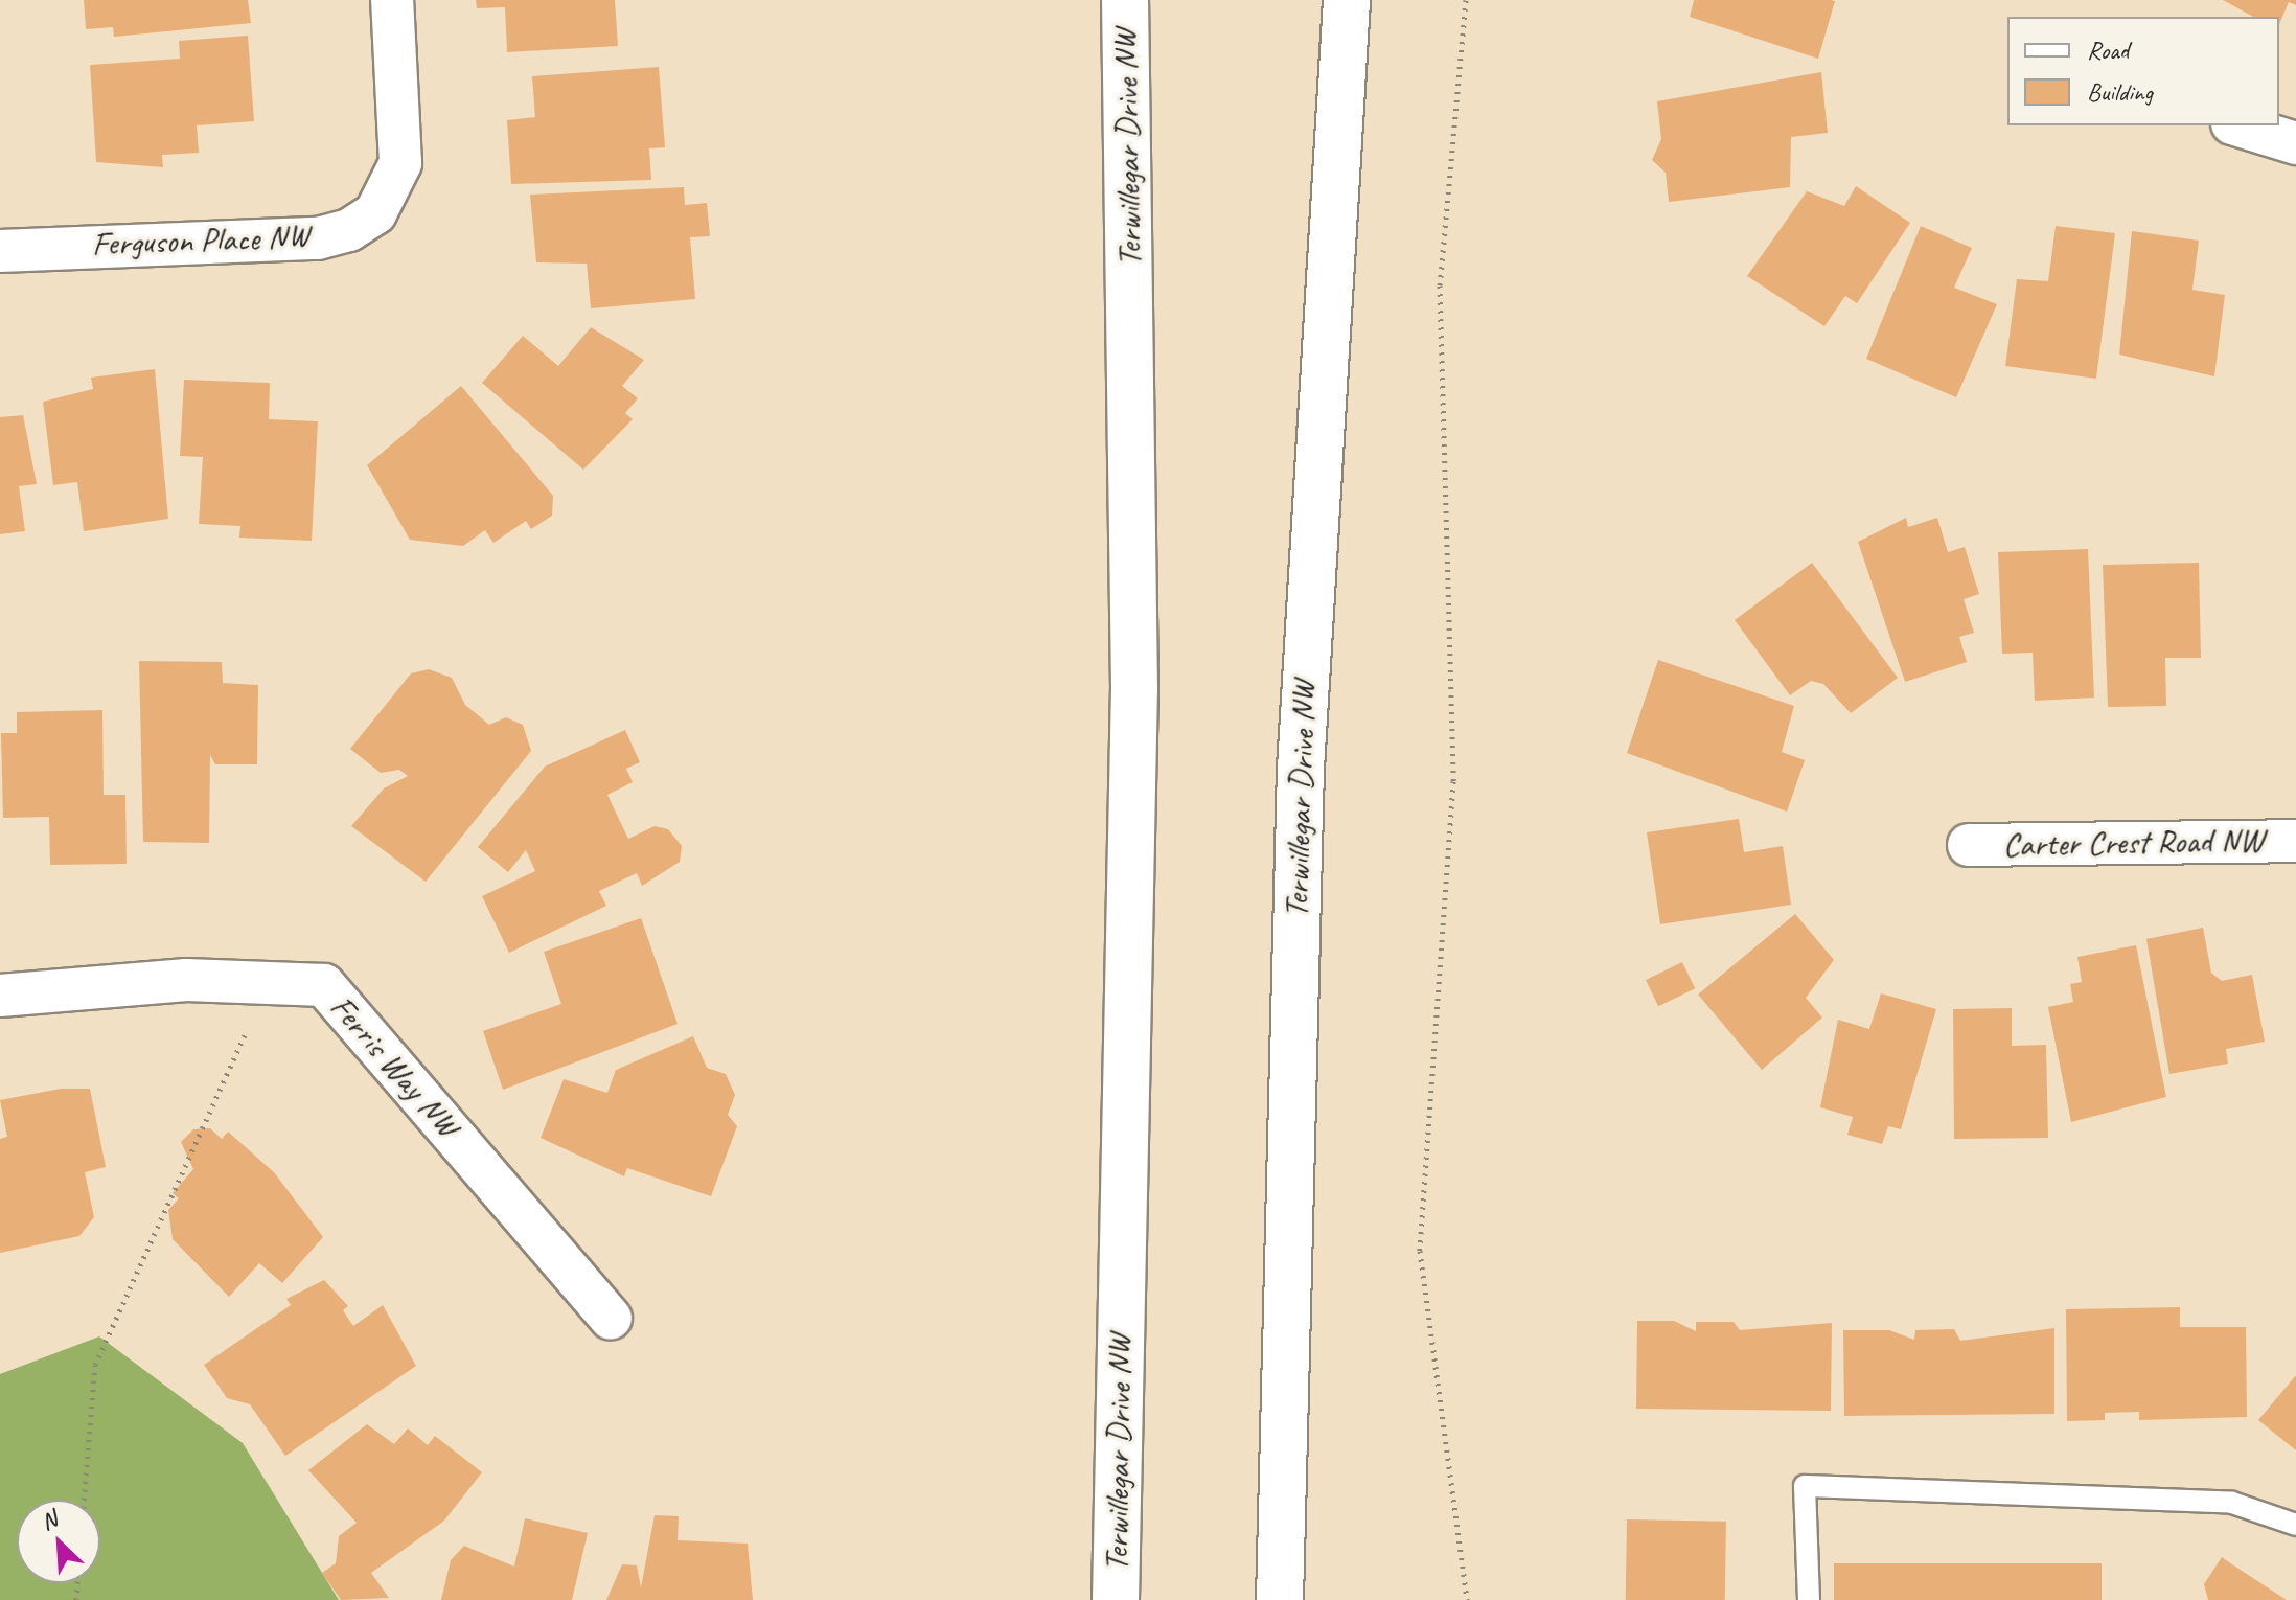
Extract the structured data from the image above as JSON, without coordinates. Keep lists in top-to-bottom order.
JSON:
{
  "streets": {
    "main road": ["Terwillegar Drive NW"],
    "street": ["Ferguson Place NW", "Carter Crest Road NW", "Ferris Way NW"]
  },
  "legend": ["Road", "Building"],
  "north": "top left"
}
